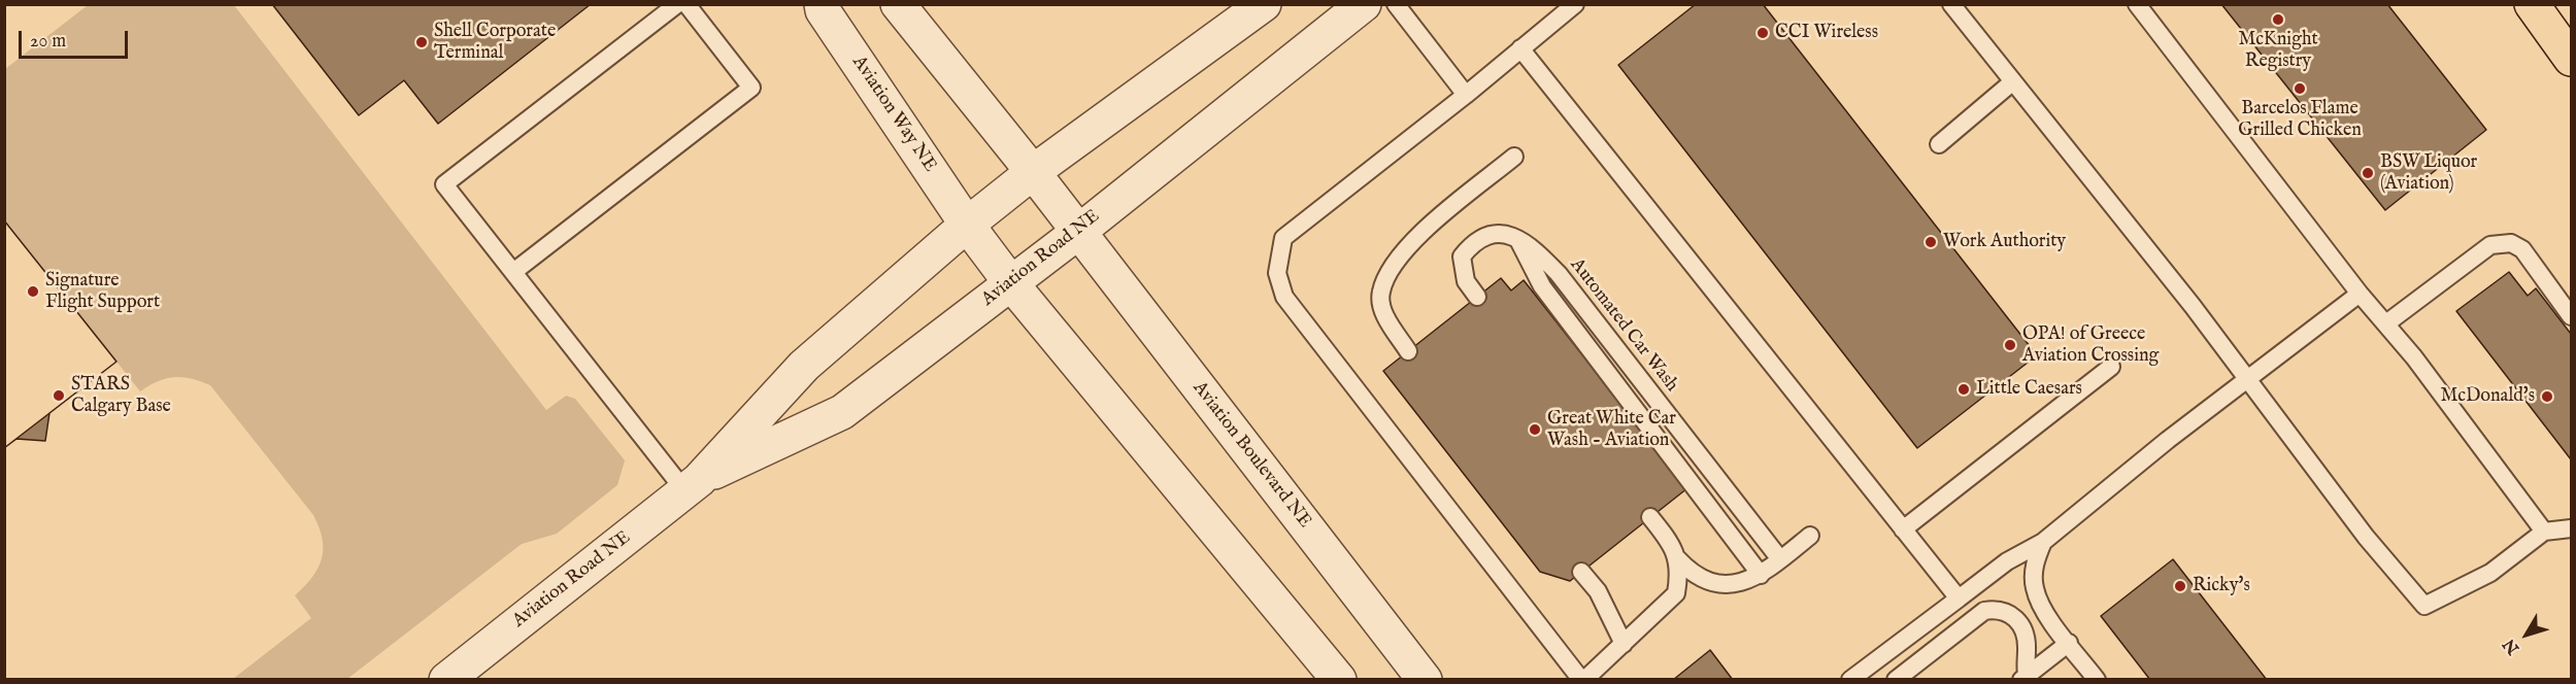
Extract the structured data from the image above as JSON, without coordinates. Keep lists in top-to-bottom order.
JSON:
{
  "streets": {
    "street": ["Aviation Way NE", "Aviation Road NE", "Aviation Boulevard NE"],
    "lane": ["Automated Car Wash"]
  },
  "crossings": [
    ["Aviation Way NE", "Aviation Road NE"],
    ["Aviation Road NE", "Aviation Boulevard NE"]
  ],
  "places": [
    "McKnight Registry",
    "CCI Wireless",
    "Shell Corporate Terminal",
    "Barcelos Flame Grilled Chicken",
    "BSW Liquor (Aviation)",
    "Work Authority",
    "Signature Flight Support",
    "OPA! of Greece Aviation Crossing",
    "Little Caesars",
    "STARS Calgary Base",
    "McDonald's",
    "Great White Car Wash - Aviation",
    "Ricky's"
  ],
  "scale_bar": "20 m",
  "north": "bottom left"
}
